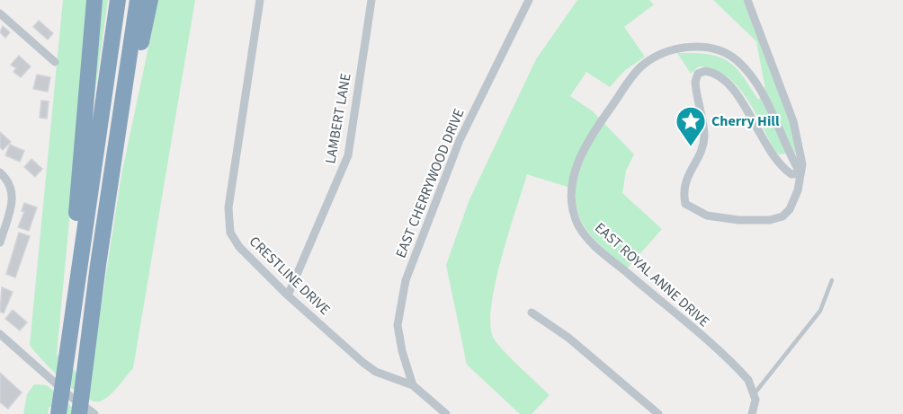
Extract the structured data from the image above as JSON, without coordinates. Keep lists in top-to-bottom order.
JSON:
{
  "streets": {
    "street": [
      "LAMBERT LANE",
      "EAST CHERRYWOOD DRIVE",
      "EAST ROYAL ANNE DRIVE",
      "CRESTLINE DRIVE"
    ]
  },
  "crossings": [
    ["LAMBERT LANE", "CRESTLINE DRIVE"],
    ["EAST CHERRYWOOD DRIVE", "CRESTLINE DRIVE"]
  ],
  "places": {
    "place": ["Cherry Hill"]
  }
}
